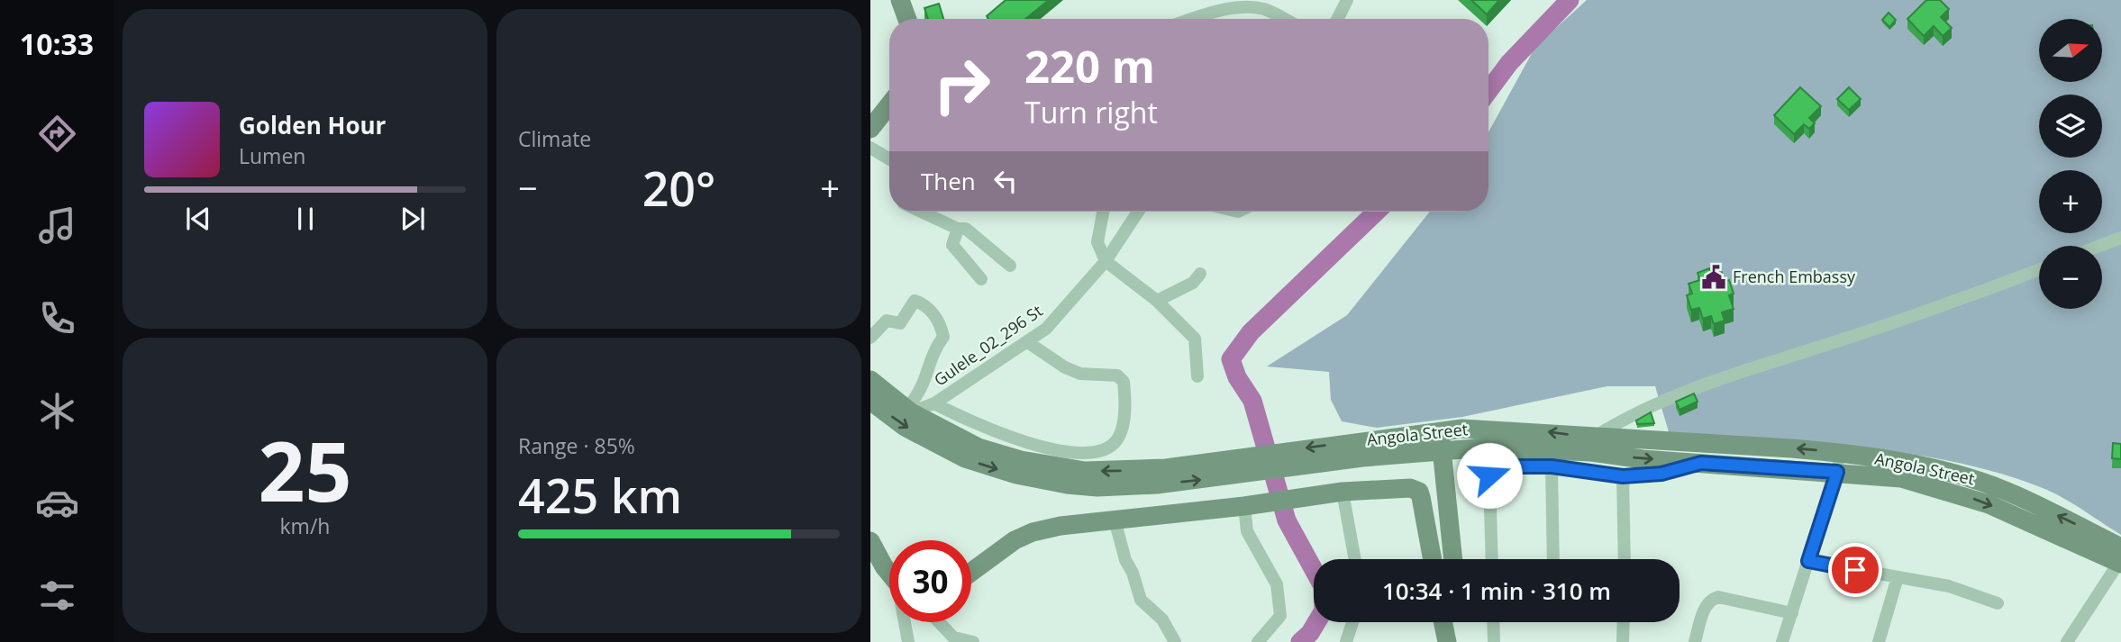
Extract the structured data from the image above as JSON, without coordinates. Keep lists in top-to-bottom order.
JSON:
{
  "streets": {
    "main road": ["Angola Street"],
    "street": ["Gulele_02_296 St"]
  },
  "crossings": [
    ["Gulele_02_296 St", "Angola Street"]
  ],
  "places": {
    "public building": ["French Embassy"]
  },
  "north": "right",
  "page": {
    "tabs": "10:33",
    "tile": [
      "Climate",
      ["25", "km/h"],
      ["Range · 85%", "425 km"]
    ],
    "map_buttons": ["+", "−"],
    "turn": ["220 m", "Turn right"],
    "song": ["Golden Hour", "Lumen"],
    "then": "Then",
    "heat": ["−", "20°", "+"],
    "limit": "30",
    "trip": "10:34 · 1 min · 310 m"
  }
}
